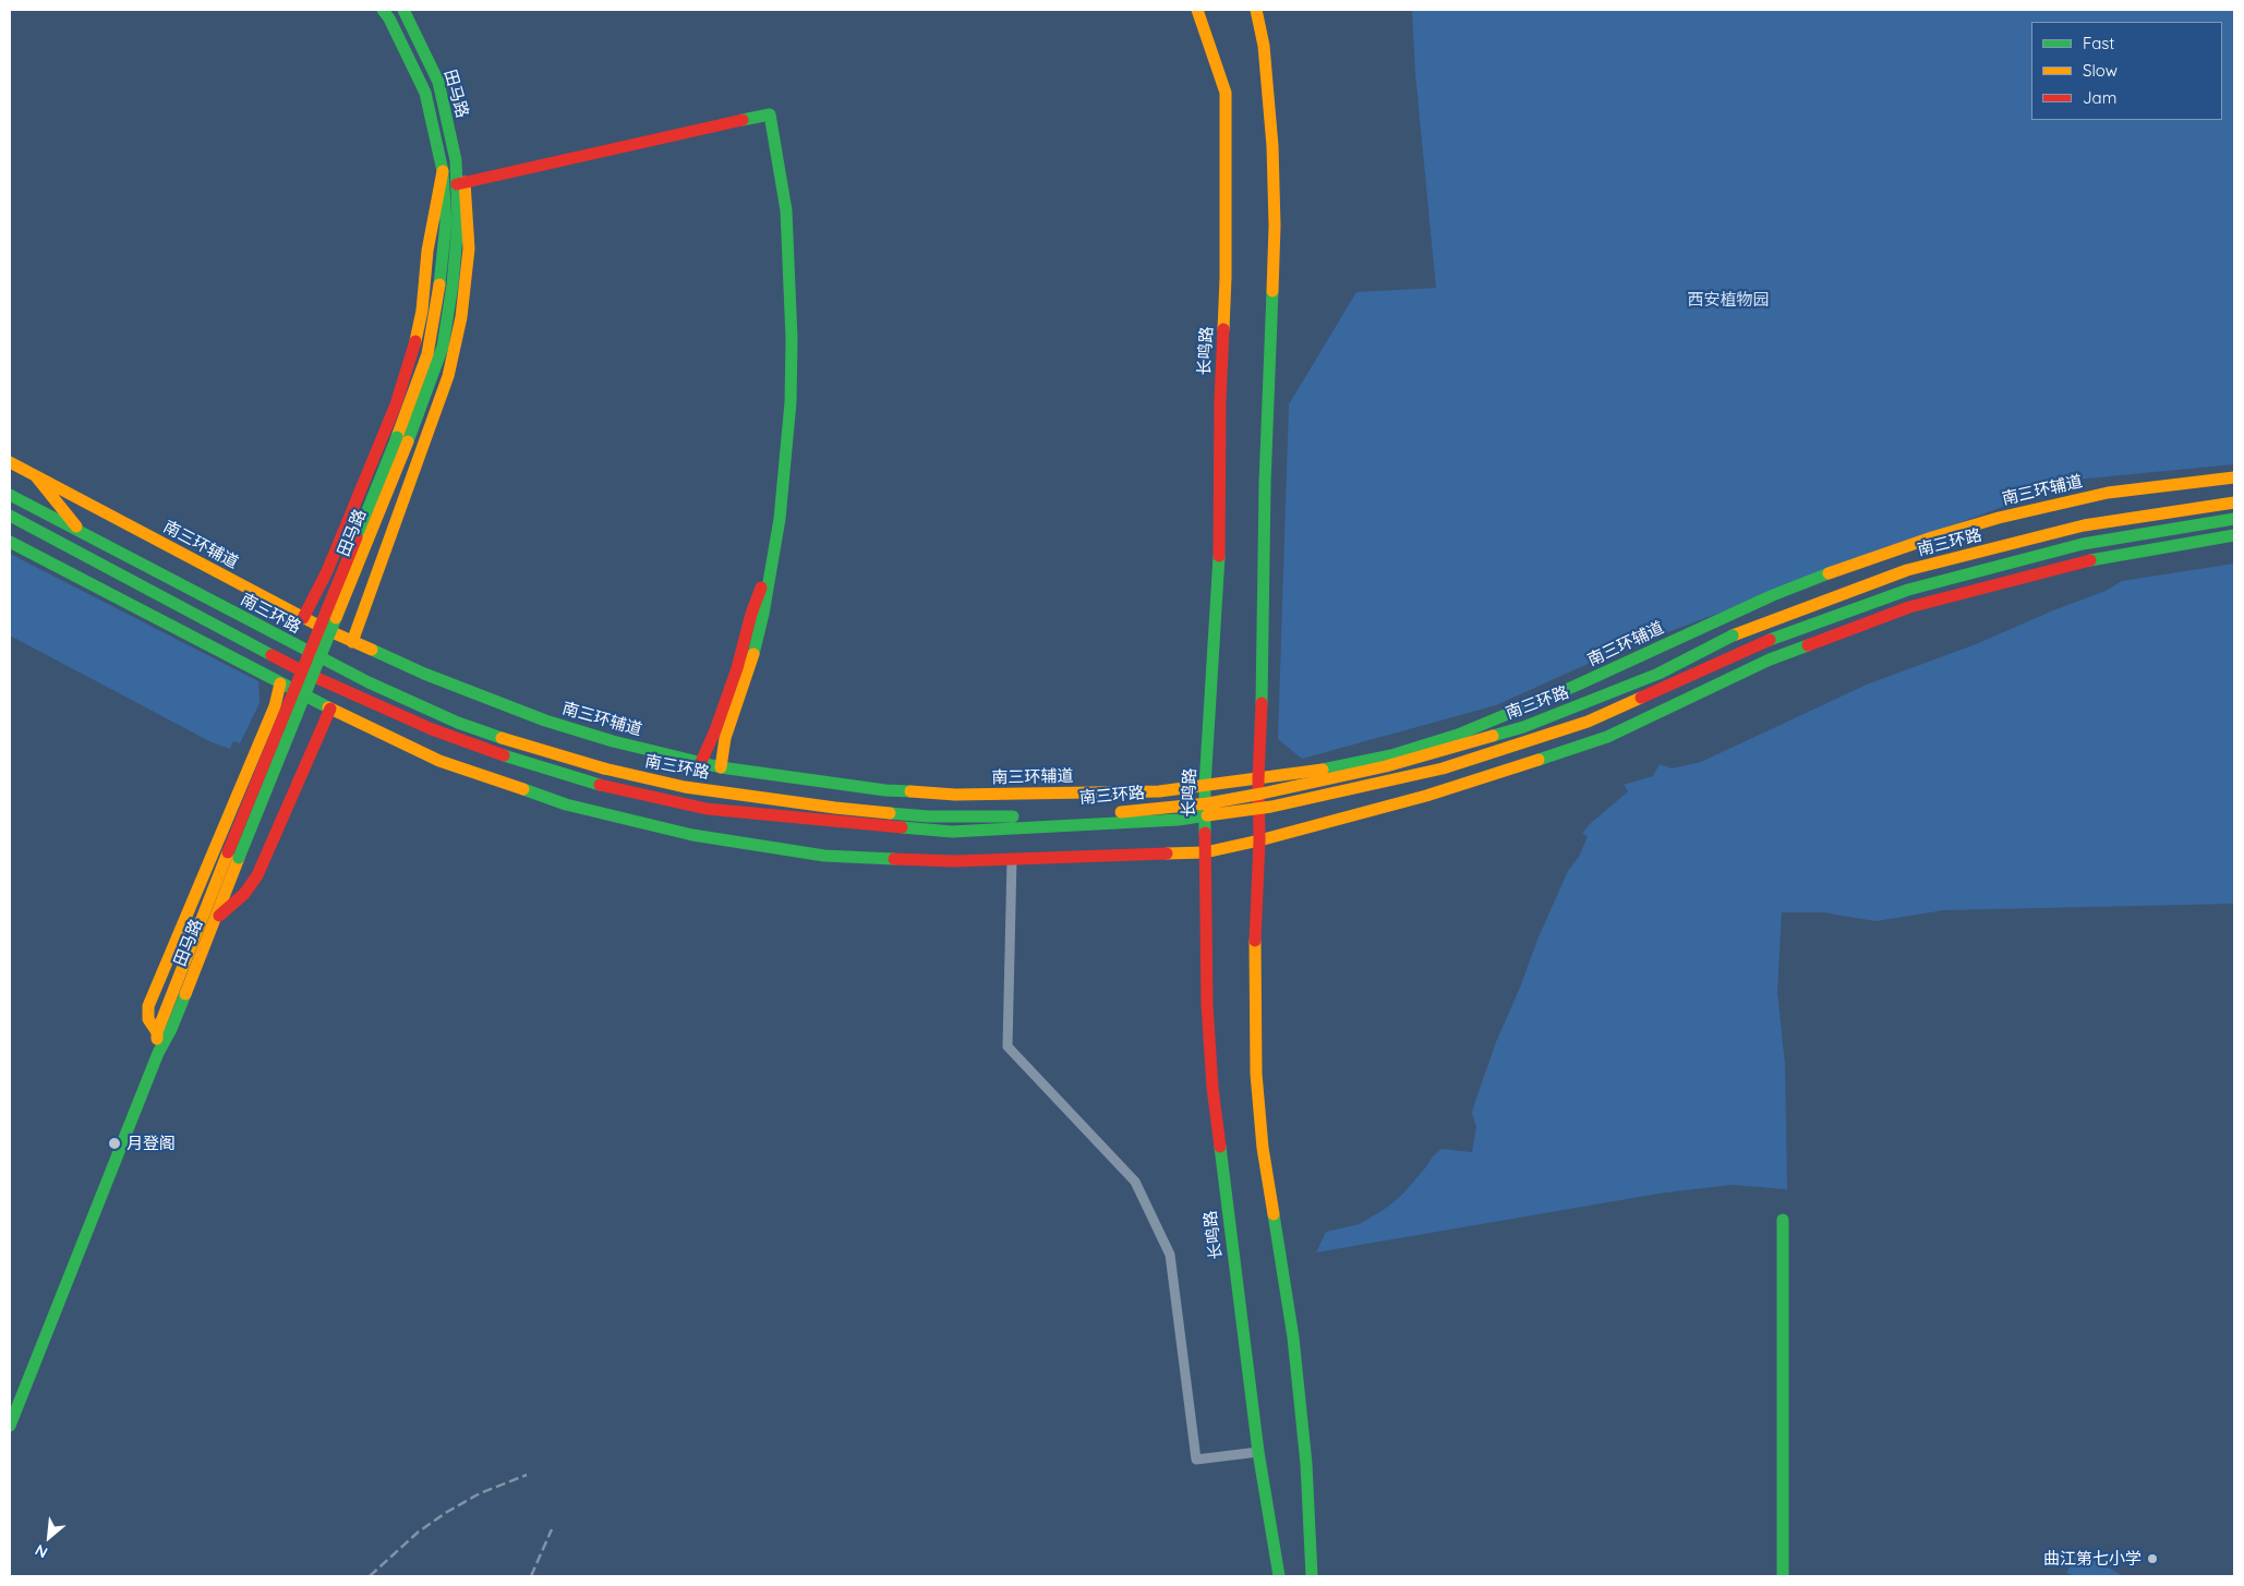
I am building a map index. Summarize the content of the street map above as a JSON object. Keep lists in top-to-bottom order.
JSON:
{
  "streets": {
    "main road": [
      "田马路",
      "长鸣路",
      "南三环辅道",
      "南三环路"
    ]
  },
  "crossings": [
    ["长鸣路", "南三环辅道"]
  ],
  "parks": ["西安植物园"],
  "places": ["月登阁", "曲江第七小学"],
  "legend": ["Fast", "Slow", "Jam"],
  "north": "bottom left"
}
